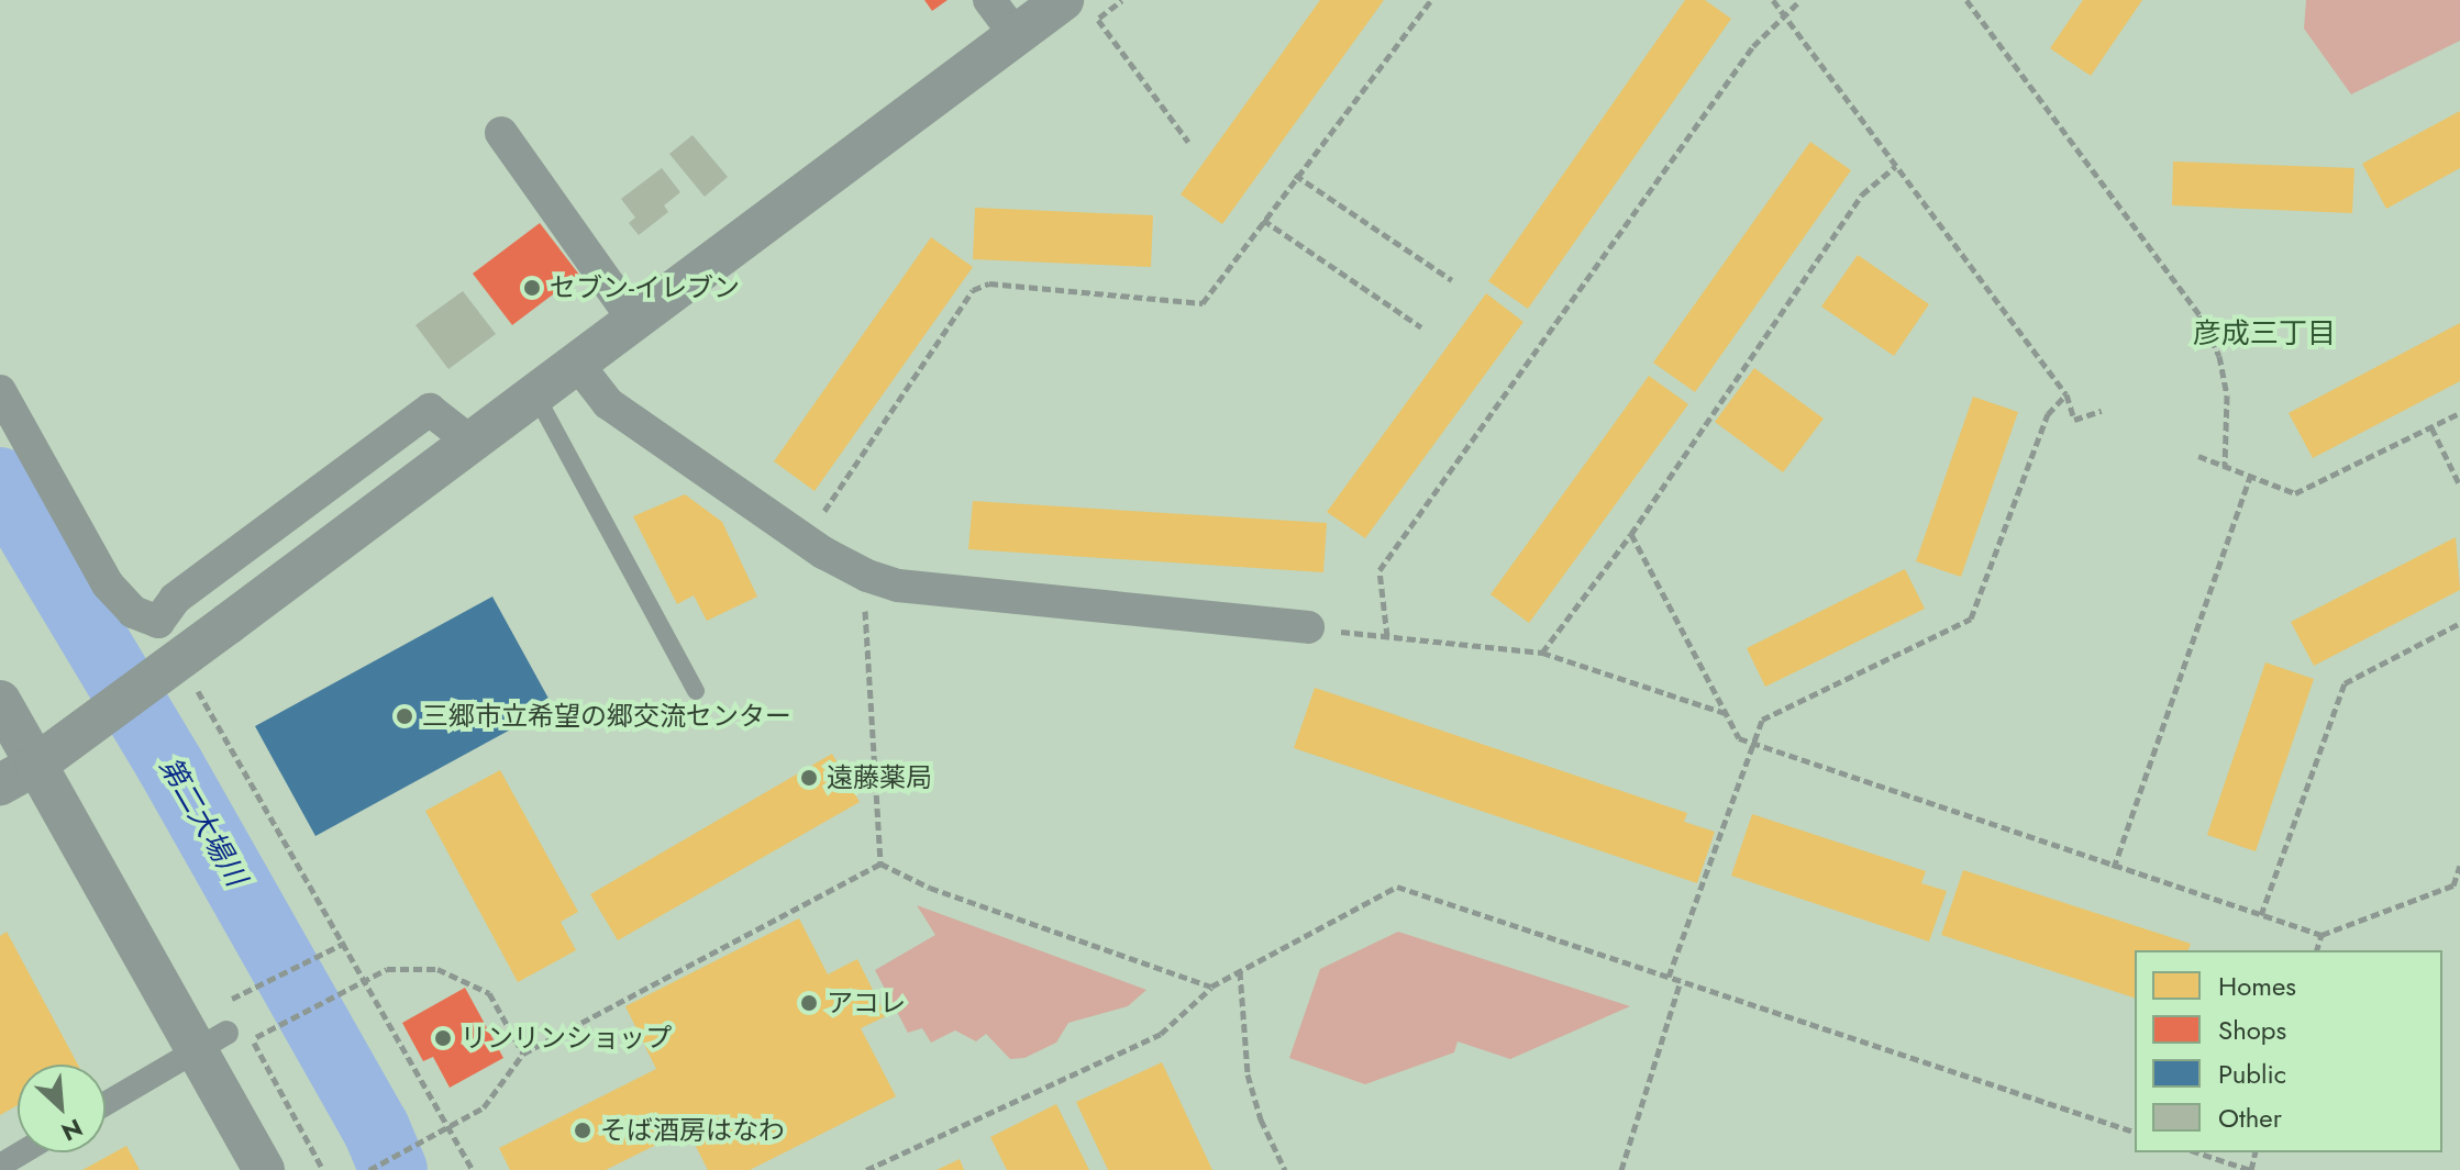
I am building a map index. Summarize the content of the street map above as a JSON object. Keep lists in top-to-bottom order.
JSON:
{
  "districts": ["彦成三丁目"],
  "water": ["第二大場川"],
  "places": [
    "セブン-イレブン",
    "三郷市立希望の郷交流センター",
    "遠藤薬局",
    "アコレ",
    "リンリンショップ",
    "そば酒房はなわ"
  ],
  "legend": [
    "Homes",
    "Shops",
    "Public",
    "Other"
  ],
  "north": "bottom right"
}
